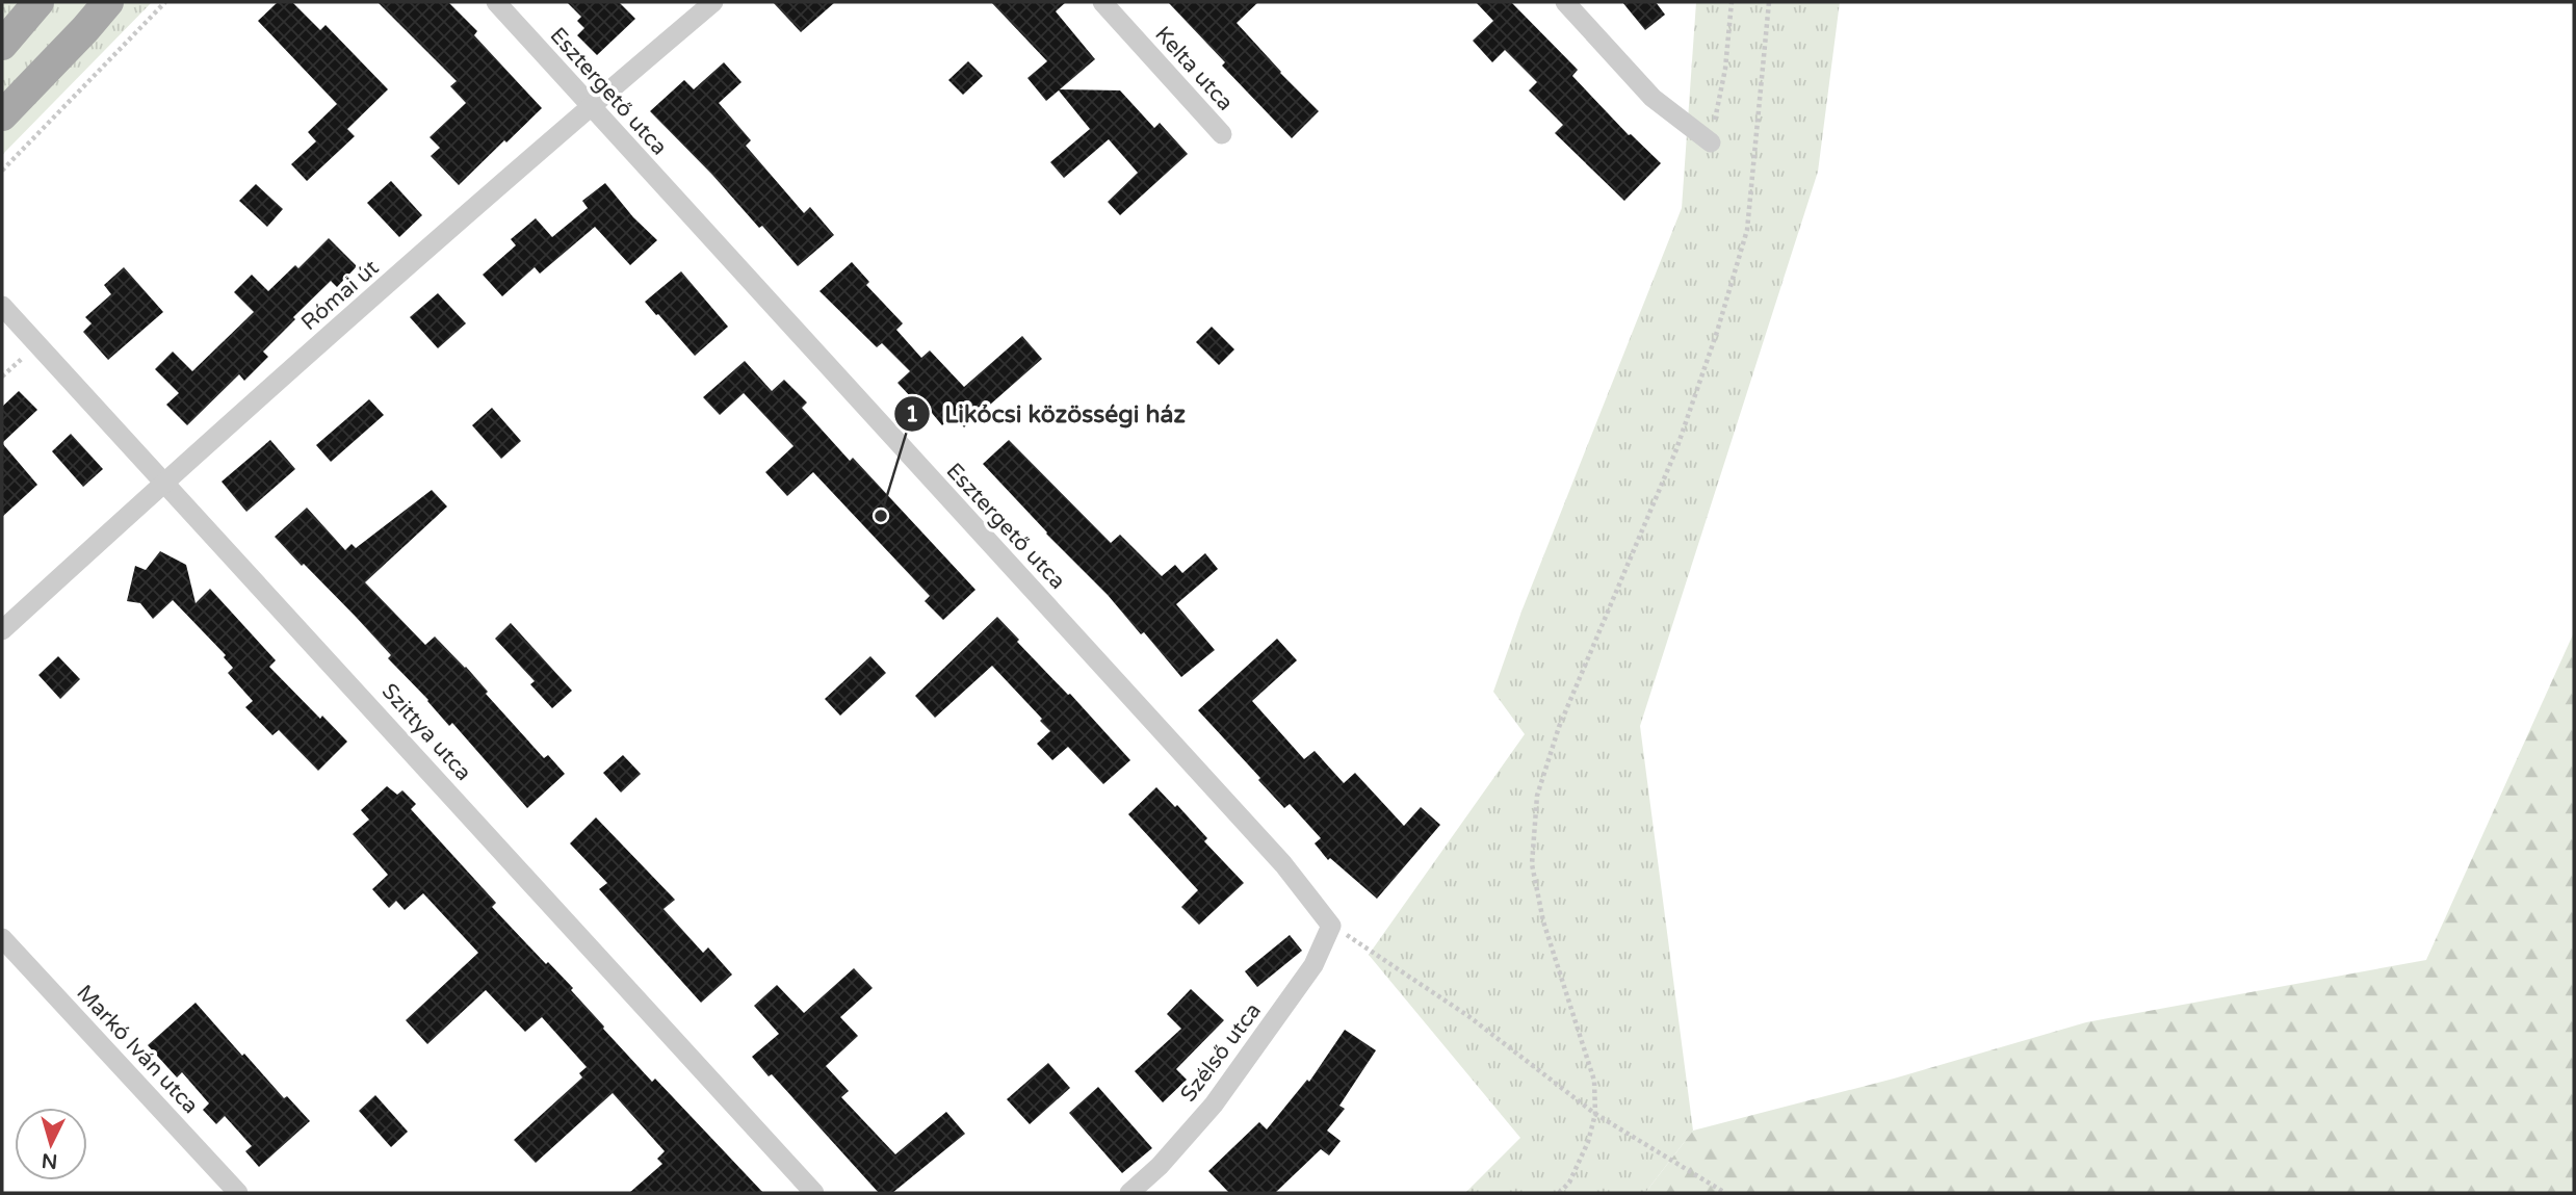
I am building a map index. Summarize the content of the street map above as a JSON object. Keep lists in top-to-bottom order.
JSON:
{
  "streets": {
    "street": [
      "Kelta utca",
      "Esztergető utca",
      "Római út",
      "Szittya utca",
      "Markó Iván utca",
      "Szélső utca"
    ]
  },
  "crossings": [
    ["Esztergető utca", "Római út"],
    ["Esztergető utca", "Szélső utca"],
    ["Római út", "Szittya utca"]
  ],
  "places": ["Likócsi közösségi ház"],
  "north": "bottom"
}
